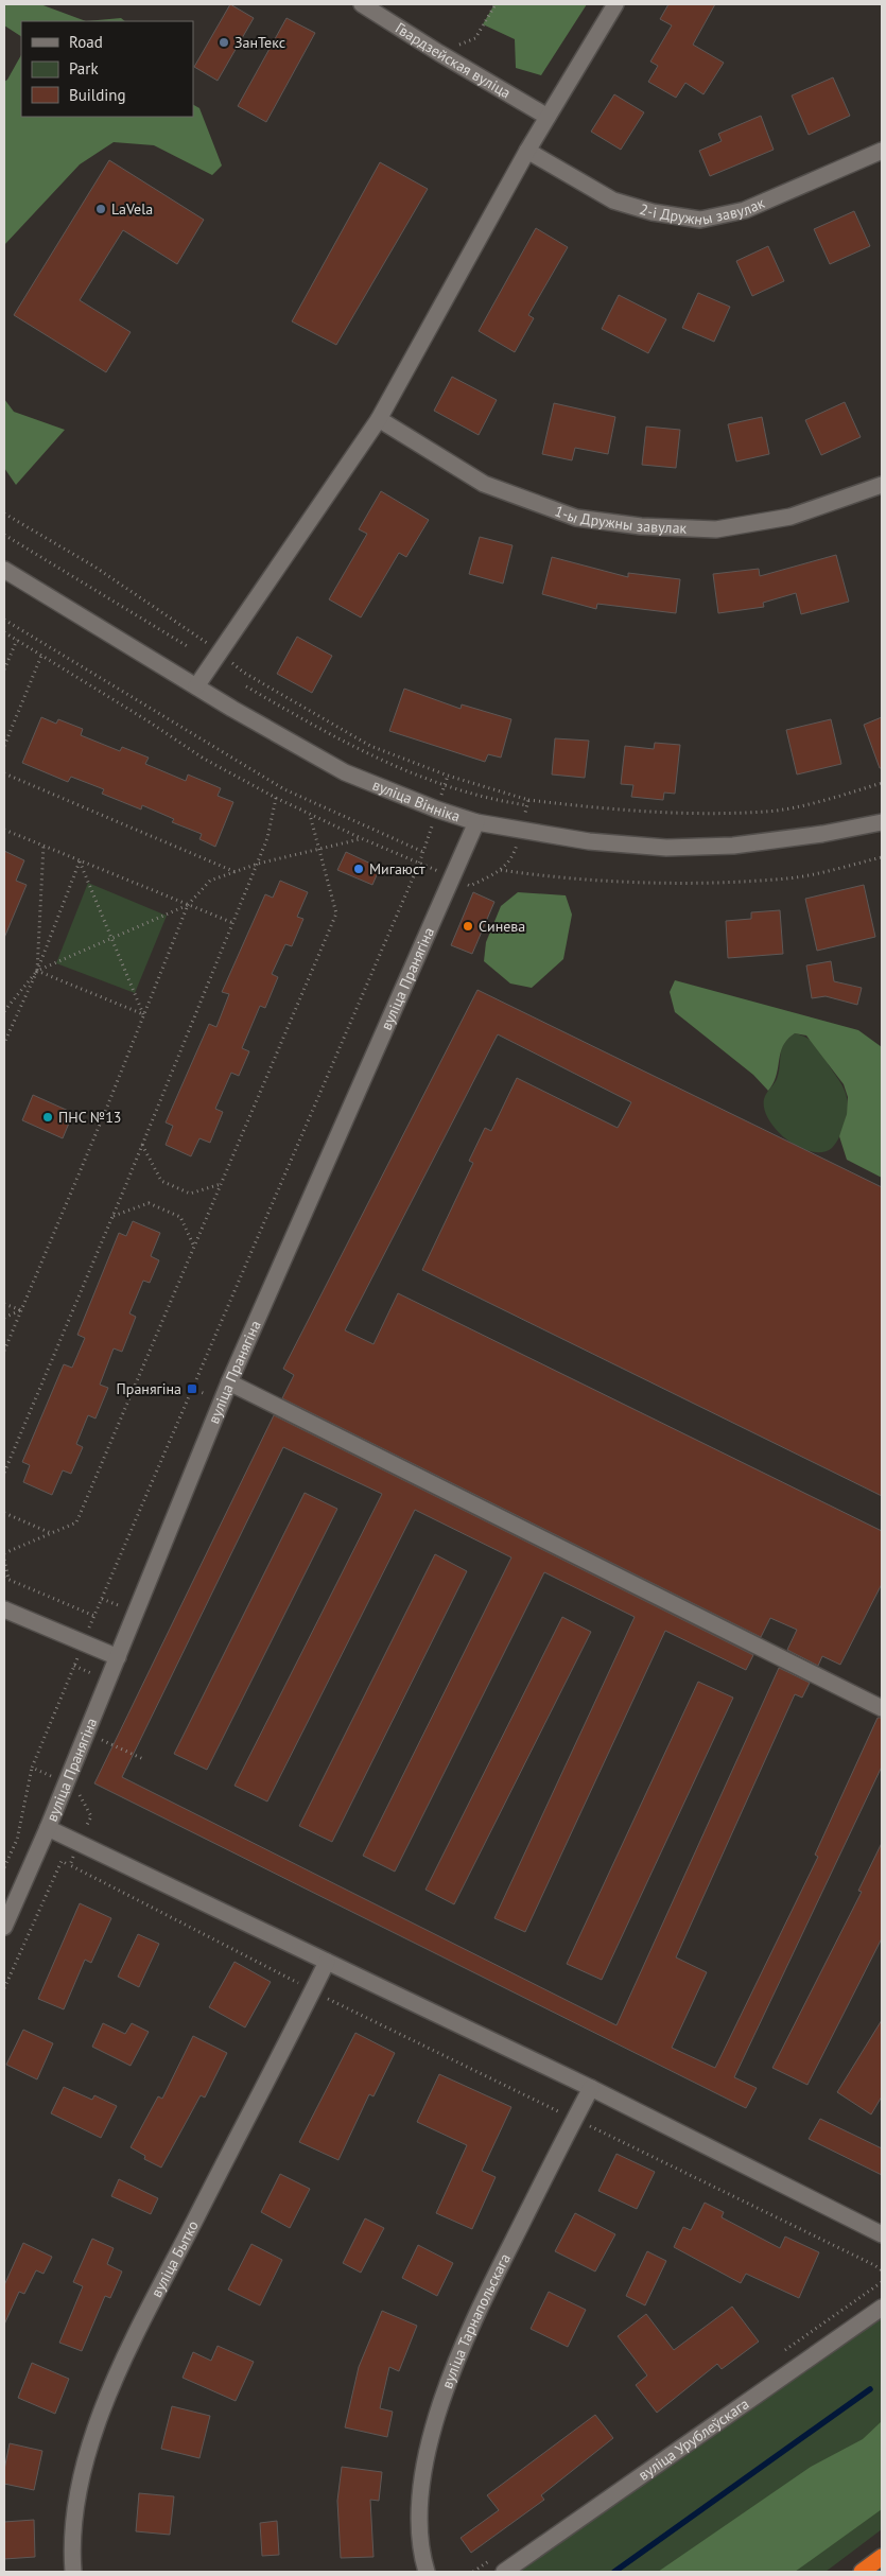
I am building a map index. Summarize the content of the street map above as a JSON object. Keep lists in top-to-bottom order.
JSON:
{
  "streets": {
    "street": [
      "Гвардзейская вуліца",
      "2-і Дружны завулак",
      "1-ы Дружны завулак",
      "вуліца Вінніка",
      "вуліца Пранягіна",
      "вуліца Бытко",
      "вуліца Тарнапольскага",
      "вуліца Урублеўскага"
    ]
  },
  "crossings": [
    ["вуліца Вінніка", "вуліца Пранягіна"]
  ],
  "places": {
    "other": [
      "ЗанТекс",
      "LaVela",
      "Мигаюст",
      "Синева",
      "ПНС №13"
    ],
    "transit": ["Пранягіна"]
  },
  "legend": ["Road", "Park", "Building"]
}
